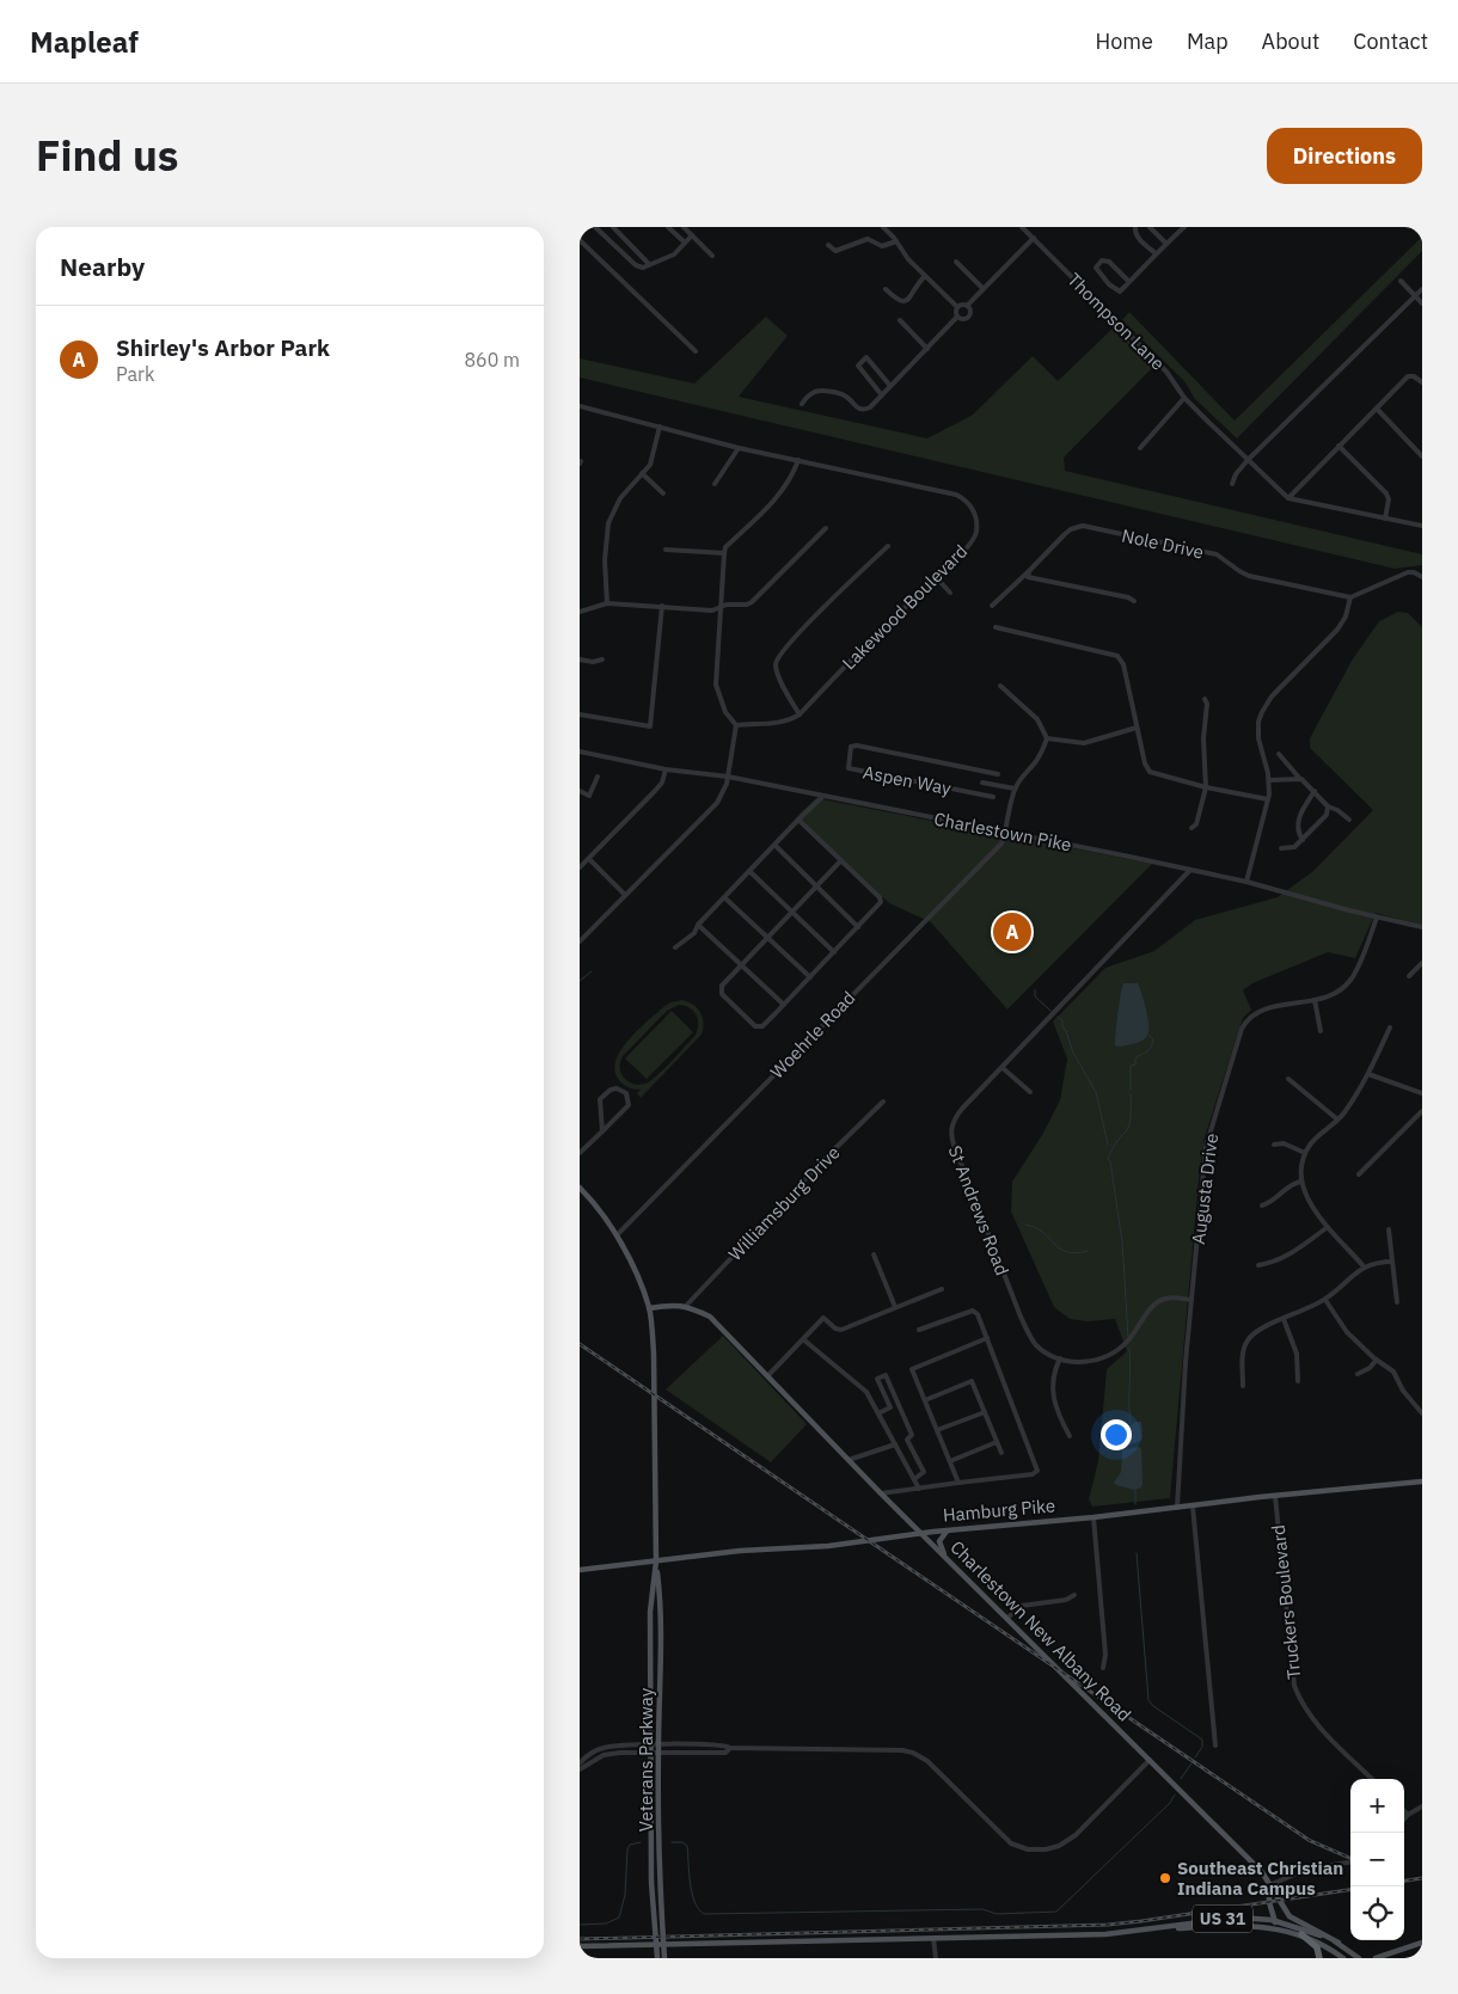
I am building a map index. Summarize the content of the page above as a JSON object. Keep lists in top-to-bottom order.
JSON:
{
  "streets": {
    "main road": [
      "Hamburg Pike",
      "Charlestown New Albany Road",
      "Veterans Parkway",
      "US 31"
    ],
    "street": [
      "Thompson Lane",
      "Nole Drive",
      "Lakewood Boulevard",
      "Aspen Way",
      "Charlestown Pike",
      "Woehrle Road",
      "Augusta Drive",
      "Williamsburg Drive",
      "St Andrews Road",
      "Truckers Boulevard"
    ]
  },
  "crossings": [
    ["Charlestown Pike", "Woehrle Road"],
    ["Charlestown Pike", "Augusta Drive"],
    ["Charlestown Pike", "St Andrews Road"],
    ["Woehrle Road", "Veterans Parkway"],
    ["Augusta Drive", "St Andrews Road"],
    ["Augusta Drive", "Hamburg Pike"],
    ["Williamsburg Drive", "Charlestown New Albany Road"],
    ["Hamburg Pike", "Truckers Boulevard"],
    ["Hamburg Pike", "Charlestown New Albany Road"],
    ["Hamburg Pike", "Veterans Parkway"],
    ["Charlestown New Albany Road", "US 31"]
  ],
  "places": ["Southeast Christian Indiana Campus"],
  "page": {
    "header": "Mapleaf",
    "nav": [
      "Home",
      "Map",
      "About",
      "Contact"
    ],
    "title": "Find us",
    "buttons": "Directions",
    "heading": "Nearby",
    "list": [
      {
        "mark": "A",
        "name": "Shirley's Arbor Park",
        "note": "Park",
        "value": "860 m"
      }
    ],
    "pins": "A",
    "map_buttons": ["+", "−"]
  }
}
